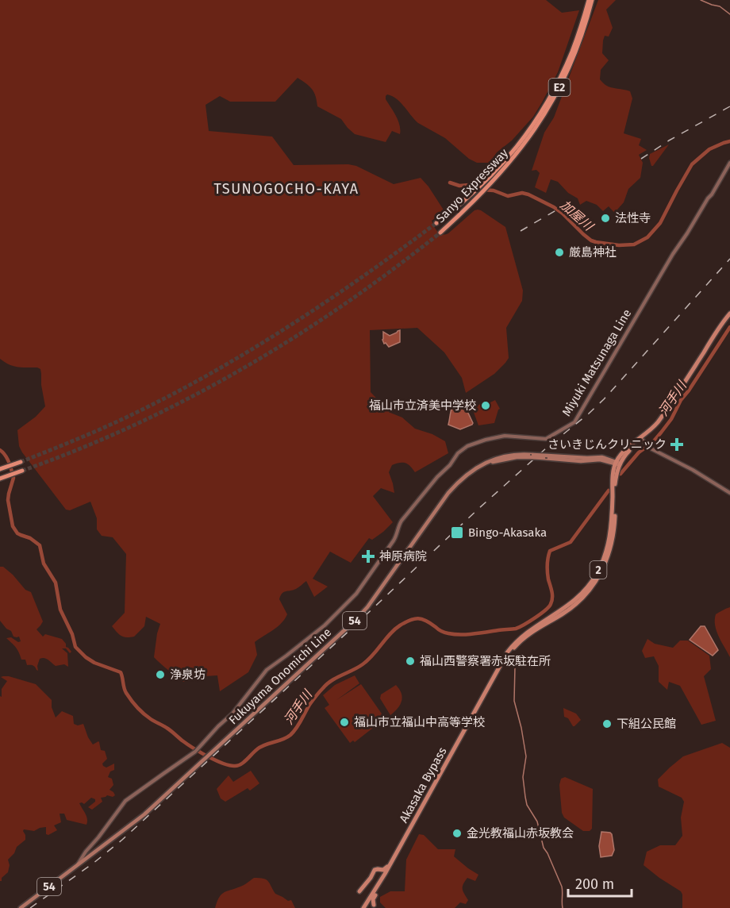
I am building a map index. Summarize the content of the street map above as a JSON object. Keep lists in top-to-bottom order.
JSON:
{
  "streets": {
    "highway": [
      "E2",
      "Sanyo Expressway",
      "2",
      "Akasaka Bypass"
    ],
    "main road": ["Miyuki Matsunaga Line", "54", "Fukuyama Onomichi Line"]
  },
  "crossings": [
    ["Miyuki Matsunaga Line", "Fukuyama Onomichi Line"],
    ["Fukuyama Onomichi Line", "Akasaka Bypass"]
  ],
  "districts": ["TSUNOGOCHO-KAYA"],
  "water": ["加屋川", "河手川"],
  "places": {
    "other": [
      "法性寺",
      "厳島神社",
      "福山市立済美中学校",
      "福山西警察署赤坂駐在所",
      "浄泉坊",
      "福山市立福山中高等学校",
      "下組公民館",
      "金光教福山赤坂教会"
    ],
    "health": ["さいきじんクリニック", "神原病院"],
    "transit": ["Bingo-Akasaka"]
  },
  "scale_bar": "200 m"
}
